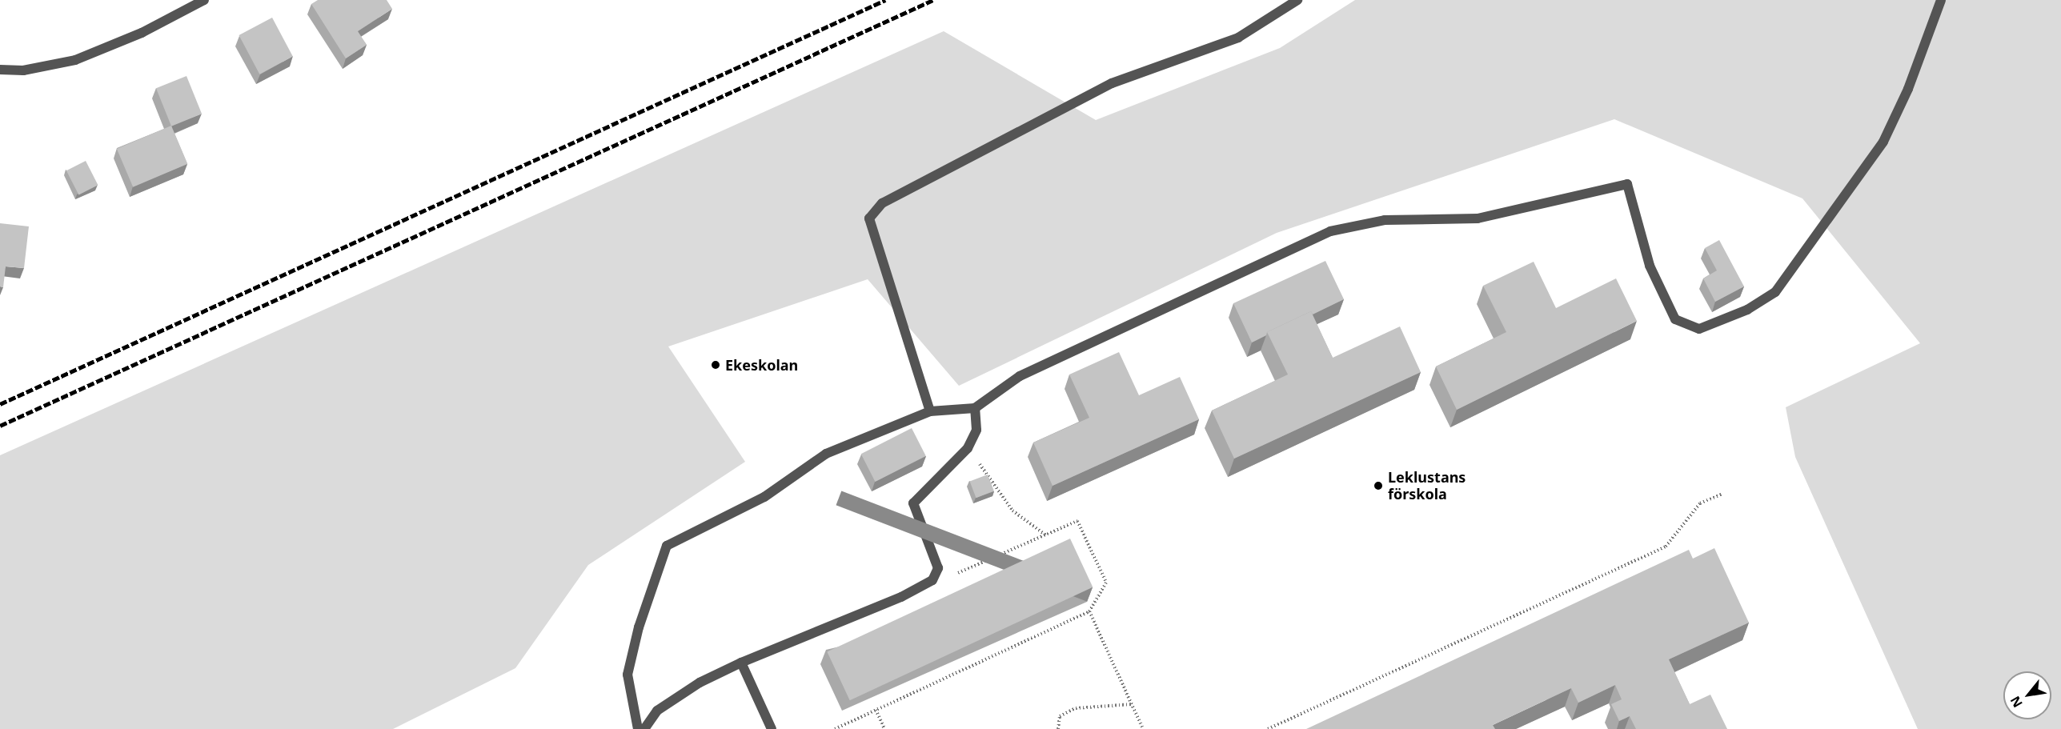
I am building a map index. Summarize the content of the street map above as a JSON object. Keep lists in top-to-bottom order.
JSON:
{
  "places": ["Ekeskolan", "Leklustans förskola"],
  "north": "bottom left"
}
